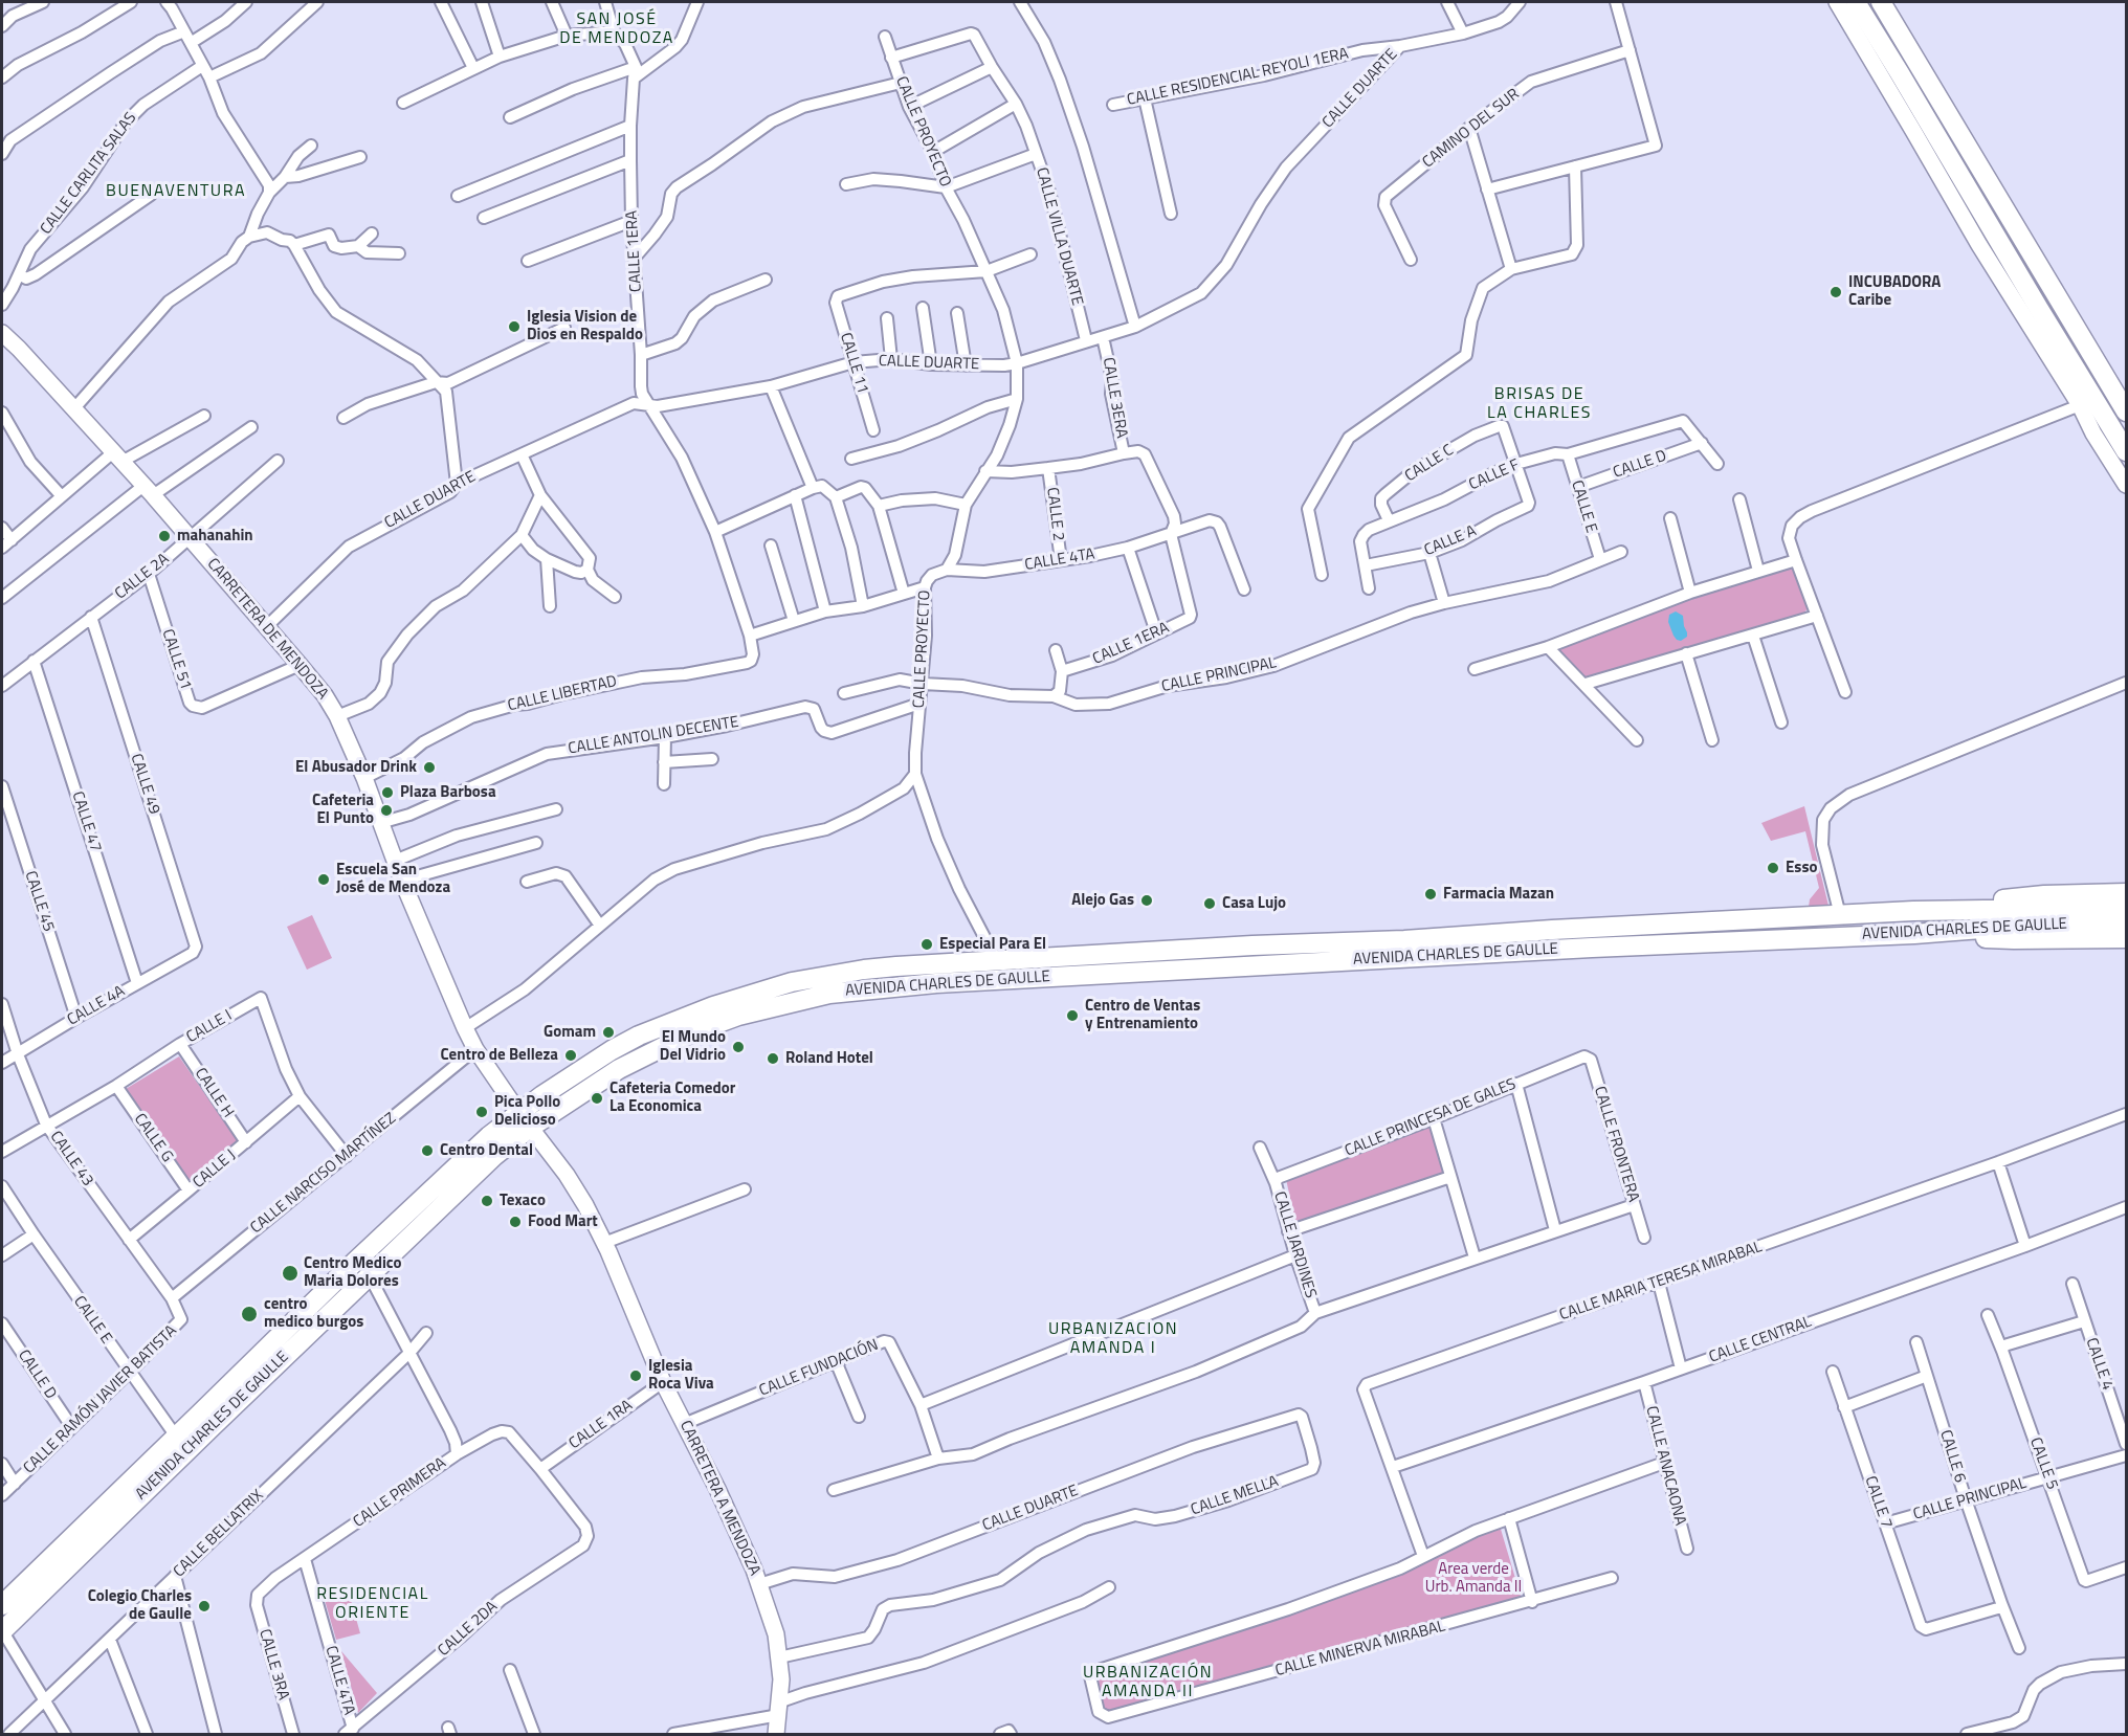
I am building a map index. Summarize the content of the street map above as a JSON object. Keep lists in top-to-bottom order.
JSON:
{
  "streets": {
    "main road": ["AVENIDA CHARLES DE GAULLE"],
    "street": [
      "CALLE RESIDENCIAL REYOLI 1ERA",
      "CALLE DUARTE",
      "CAMINO DEL SUR",
      "CALLE PROYECTO",
      "CALLE CARLITA SALAS",
      "CALLE VILLA DUARTE",
      "CALLE 1ERA",
      "CALLE 11",
      "CALLE 3ERA",
      "CALLE C",
      "CALLE D",
      "CALLE F",
      "CALLE E",
      "CALLE 2",
      "CALLE A",
      "CALLE 4TA",
      "CALLE 2A",
      "CARRETERA DE MENDOZA",
      "CALLE 51",
      "CALLE PRINCIPAL",
      "CALLE LIBERTAD",
      "CALLE ANTOLIN DECENTE",
      "CALLE 49",
      "CALLE 47",
      "CALLE 45",
      "CALLE 4A",
      "CALLE I",
      "CALLE H",
      "CALLE PRINCESA DE GALES",
      "CALLE G",
      "CALLE FRONTERA",
      "CALLE 43",
      "CALLE J",
      "CALLE NARCISO MARTÍNEZ",
      "CALLE JARDINES",
      "CALLE MARIA TERESA MIRABAL",
      "CALLE CENTRAL",
      "CALLE 4",
      "CALLE FUNDACIÓN",
      "CALLE RAMÓN JAVIER BATISTA",
      "CALLE 1RA",
      "CALLE 6",
      "CALLE 5",
      "CALLE ANACAONA",
      "CALLE PRIMERA",
      "CALLE MELLA",
      "CARRETERA A MENDOZA",
      "CALLE 7",
      "CALLE BELLATRIX",
      "CALLE 2DA",
      "CALLE MINERVA MIRABAL",
      "CALLE 3RA"
    ]
  },
  "crossings": [
    ["CALLE RESIDENCIAL REYOLI 1ERA", "CALLE DUARTE"],
    ["CALLE DUARTE", "CALLE PROYECTO"],
    ["CALLE DUARTE", "CALLE VILLA DUARTE"],
    ["CALLE DUARTE", "CALLE 1ERA"],
    ["CALLE DUARTE", "CALLE 11"],
    ["CALLE DUARTE", "CALLE 3ERA"],
    ["CALLE DUARTE", "CARRETERA DE MENDOZA"],
    ["CALLE DUARTE", "CALLE MELLA"],
    ["CALLE DUARTE", "CARRETERA A MENDOZA"],
    ["CALLE PROYECTO", "CALLE VILLA DUARTE"],
    ["CALLE PROYECTO", "CALLE 11"],
    ["CALLE PROYECTO", "CALLE 4TA"],
    ["CALLE PROYECTO", "CALLE PRINCIPAL"],
    ["CALLE PROYECTO", "CALLE ANTOLIN DECENTE"],
    ["CALLE PROYECTO", "AVENIDA CHARLES DE GAULLE"],
    ["CALLE 1ERA", "CALLE 3ERA"],
    ["CALLE 1ERA", "CALLE LIBERTAD"],
    ["CALLE 3ERA", "CALLE 4TA"],
    ["CALLE C", "CALLE F"],
    ["CALLE C", "CALLE A"],
    ["CALLE D", "CALLE F"],
    ["CALLE D", "CALLE E"],
    ["CALLE D", "CALLE RAMÓN JAVIER BATISTA"],
    ["CALLE F", "CALLE E"],
    ["CALLE F", "CALLE A"],
    ["CALLE E", "CALLE PRINCIPAL"],
    ["CALLE E", "AVENIDA CHARLES DE GAULLE"],
    ["CALLE E", "CALLE RAMÓN JAVIER BATISTA"],
    ["CALLE 2", "CALLE 4TA"],
    ["CALLE 4TA", "CALLE PRIMERA"],
    ["CALLE 4TA", "CALLE 2DA"],
    ["CALLE 2A", "CARRETERA DE MENDOZA"],
    ["CALLE 2A", "CALLE 51"],
    ["CALLE 2A", "CALLE 49"],
    ["CALLE 2A", "CALLE 47"],
    ["CARRETERA DE MENDOZA", "CALLE 51"],
    ["CARRETERA DE MENDOZA", "CALLE LIBERTAD"],
    ["CARRETERA DE MENDOZA", "CALLE ANTOLIN DECENTE"],
    ["CARRETERA DE MENDOZA", "AVENIDA CHARLES DE GAULLE"],
    ["CARRETERA DE MENDOZA", "CALLE NARCISO MARTÍNEZ"],
    ["CARRETERA DE MENDOZA", "CARRETERA A MENDOZA"],
    ["CALLE PRINCIPAL", "CALLE 6"],
    ["CALLE PRINCIPAL", "CALLE 5"],
    ["CALLE PRINCIPAL", "CALLE 7"],
    ["CALLE 49", "CALLE 4A"],
    ["CALLE 47", "CALLE 4A"],
    ["CALLE 45", "CALLE 4A"],
    ["AVENIDA CHARLES DE GAULLE", "CARRETERA A MENDOZA"],
    ["CALLE 4A", "CALLE 43"],
    ["CALLE I", "CALLE H"],
    ["CALLE I", "CALLE G"],
    ["CALLE I", "CALLE 43"],
    ["CALLE I", "CALLE J"],
    ["CALLE I", "CALLE NARCISO MARTÍNEZ"],
    ["CALLE H", "CALLE J"],
    ["CALLE PRINCESA DE GALES", "CALLE FRONTERA"],
    ["CALLE PRINCESA DE GALES", "CALLE JARDINES"],
    ["CALLE G", "CALLE J"],
    ["CALLE 43", "CALLE J"],
    ["CALLE 43", "CALLE NARCISO MARTÍNEZ"],
    ["CALLE 43", "CALLE RAMÓN JAVIER BATISTA"],
    ["CALLE NARCISO MARTÍNEZ", "CALLE RAMÓN JAVIER BATISTA"],
    ["CALLE MARIA TERESA MIRABAL", "CALLE CENTRAL"],
    ["CALLE MARIA TERESA MIRABAL", "CALLE MINERVA MIRABAL"],
    ["CALLE CENTRAL", "CALLE ANACAONA"],
    ["CALLE FUNDACIÓN", "CARRETERA A MENDOZA"],
    ["CALLE 1RA", "CALLE PRIMERA"],
    ["CALLE 1RA", "CARRETERA A MENDOZA"],
    ["CALLE 1RA", "CALLE 2DA"],
    ["CALLE 6", "CALLE 7"],
    ["CALLE PRIMERA", "CALLE 2DA"],
    ["CALLE PRIMERA", "CALLE 3RA"],
    ["CALLE MELLA", "CARRETERA A MENDOZA"]
  ],
  "districts": [
    "SAN JOSÉ DE MENDOZA",
    "BUENAVENTURA",
    "BRISAS DE LA CHARLES",
    "URBANIZACION AMANDA I",
    "RESIDENCIAL ORIENTE",
    "URBANIZACIÓN AMANDA II"
  ],
  "parks": ["Area verde Urb. Amanda II"],
  "places": [
    "INCUBADORA Caribe",
    "Iglesia Vision de Dios en Respaldo",
    "mahanahin",
    "El Abusador Drink",
    "Plaza Barbosa",
    "Cafeteria El Punto",
    "Esso",
    "Escuela San José de Mendoza",
    "Farmacia Mazan",
    "Alejo Gas",
    "Casa Lujo",
    "Especial Para El",
    "Centro de Ventas y Entrenamiento",
    "Gomam",
    "El Mundo Del Vidrio",
    "Centro de Belleza",
    "Roland Hotel",
    "Cafeteria Comedor La Economica",
    "Pica Pollo Delicioso",
    "Centro Dental",
    "Texaco",
    "Food Mart",
    "Centro Medico Maria Dolores",
    "centro medico burgos",
    "Iglesia Roca Viva",
    "Colegio Charles de Gaulle"
  ]
}
